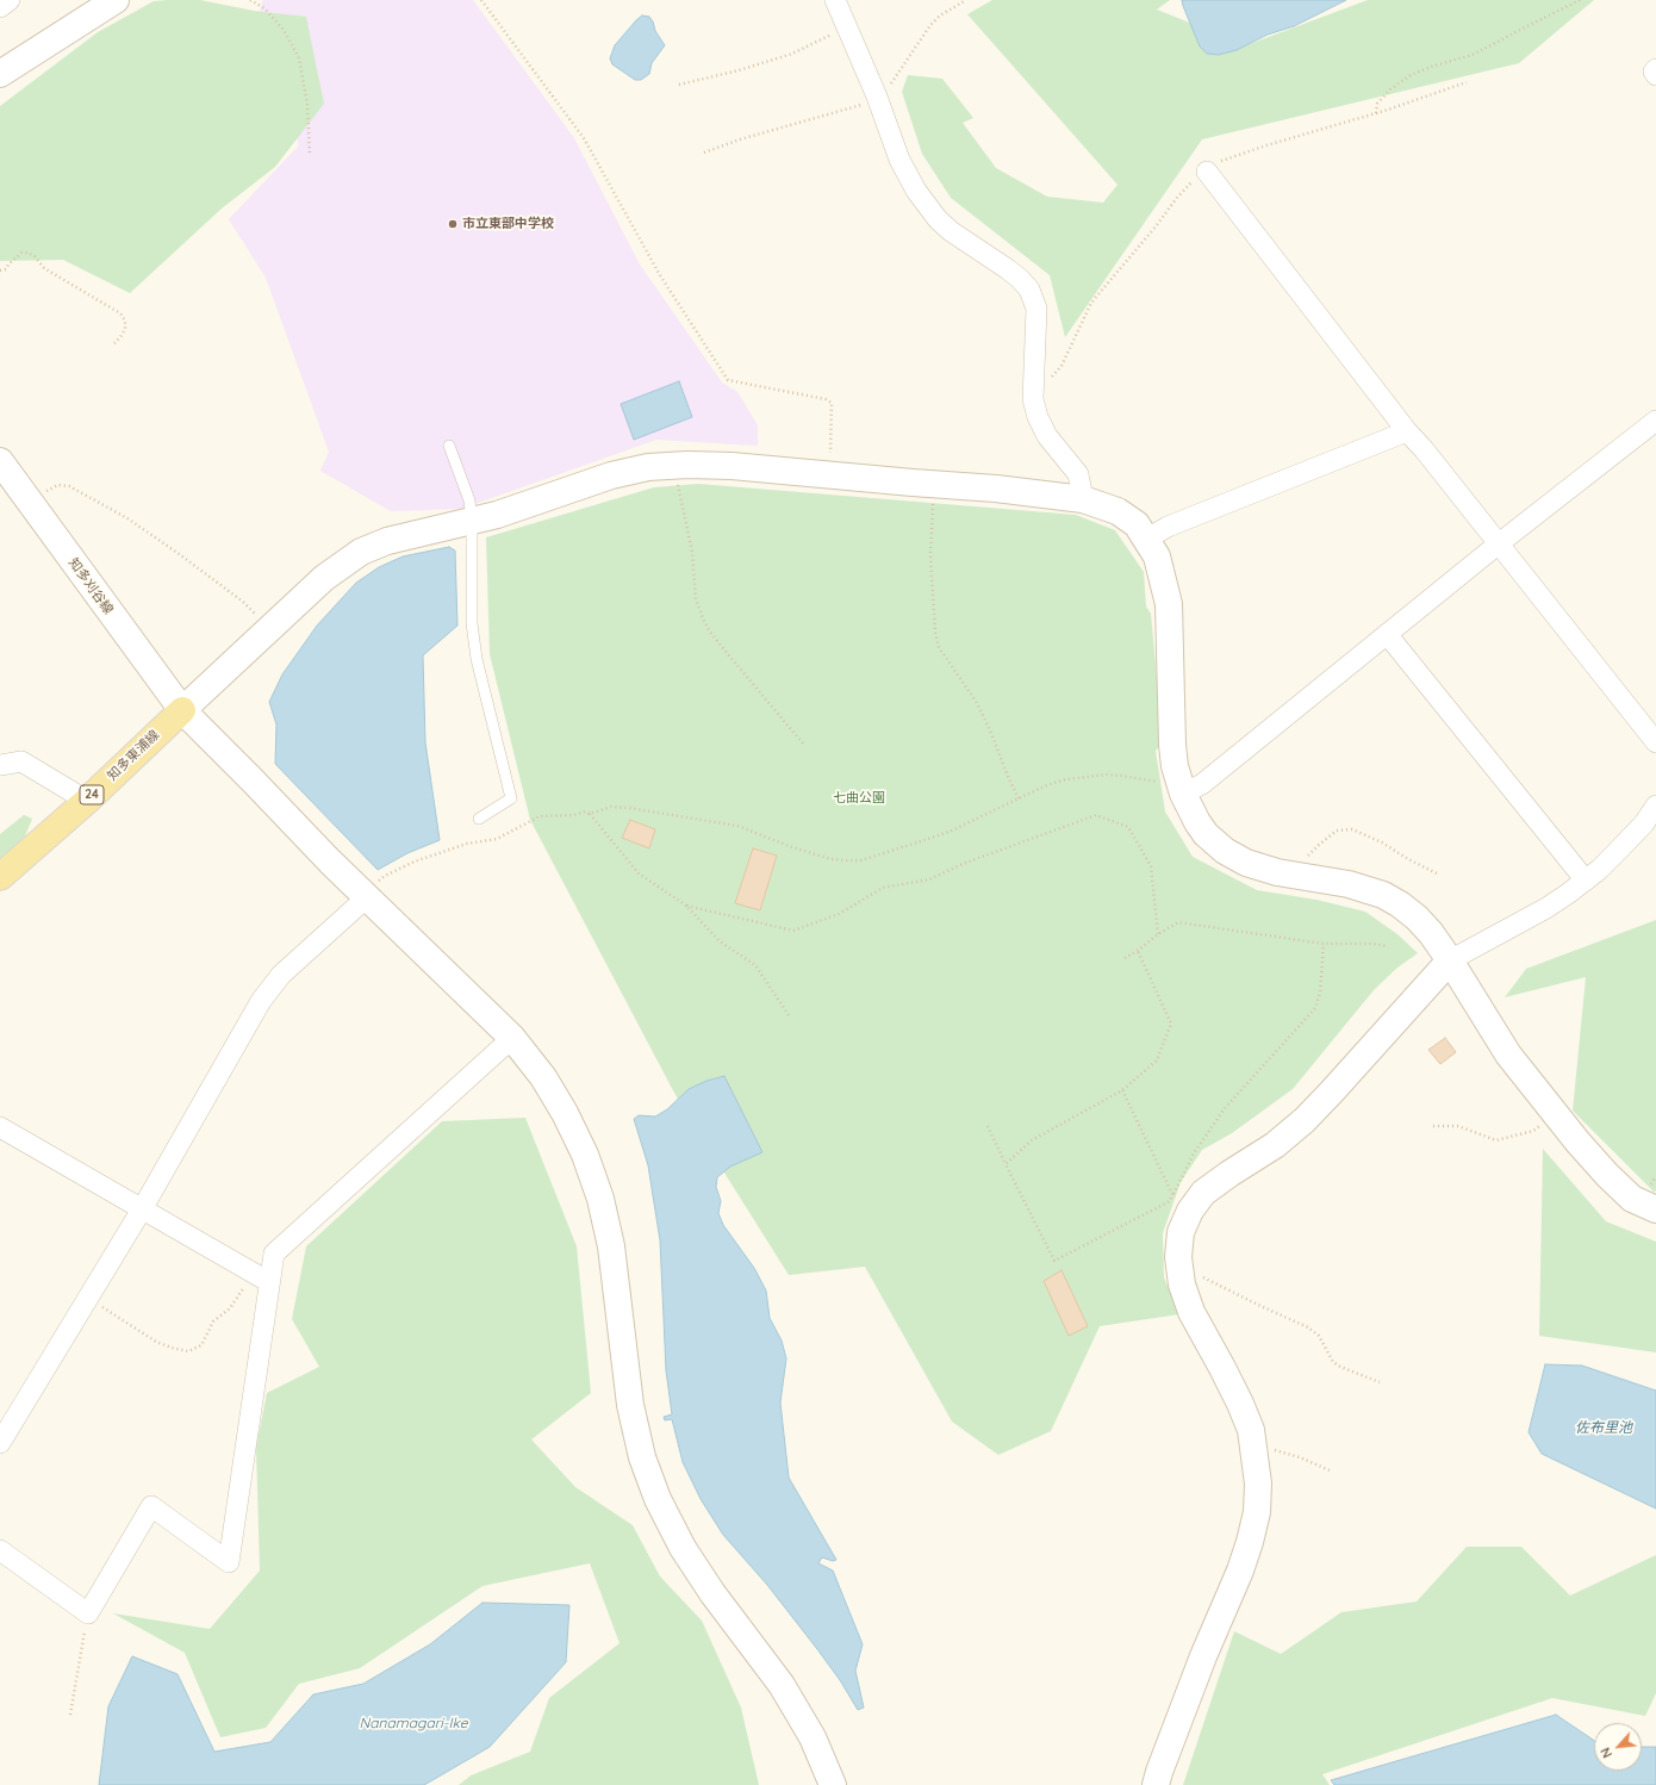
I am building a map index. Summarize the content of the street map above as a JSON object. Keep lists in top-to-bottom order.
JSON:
{
  "streets": {
    "main road": ["知多東浦線", "24"],
    "street": ["知多刈谷線"]
  },
  "crossings": [
    ["知多刈谷線", "知多東浦線"]
  ],
  "water": ["佐布里池", "Nanamagari-Ike"],
  "parks": ["七曲公園"],
  "places": ["市立東部中学校"],
  "north": "bottom left"
}
